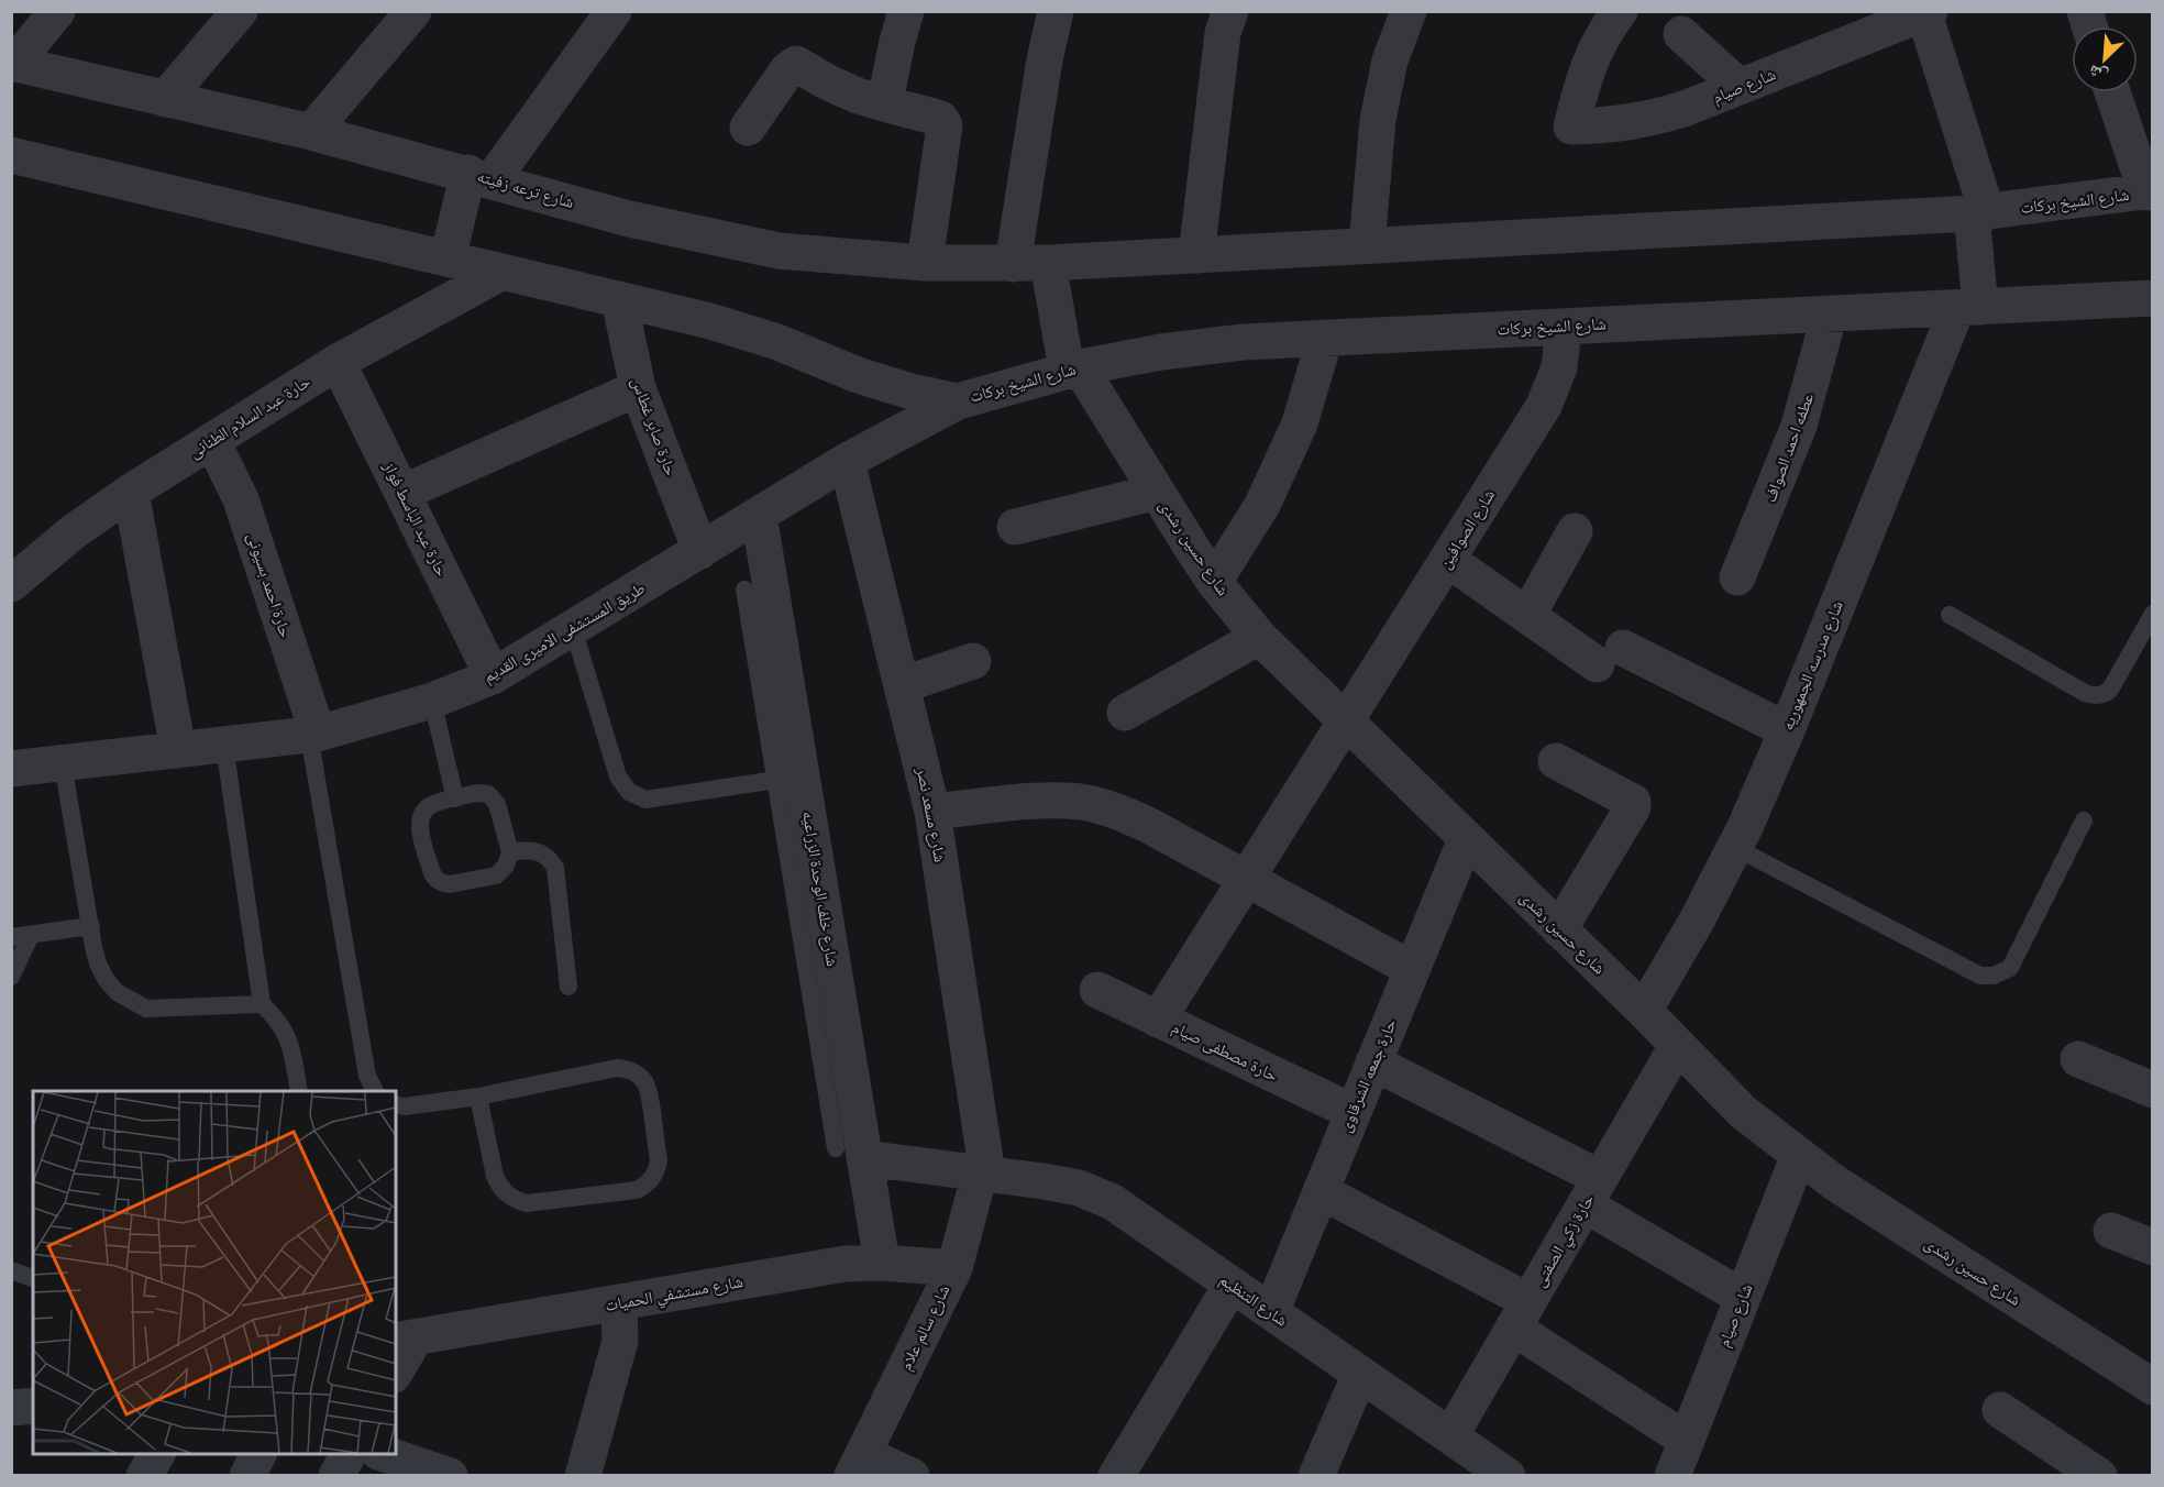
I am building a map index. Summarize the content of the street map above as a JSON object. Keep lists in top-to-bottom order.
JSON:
{
  "streets": {
    "street": [
      "شارع صيام",
      "شارع ترعه زفيته",
      "شارع الشيخ بركات",
      "حارة عبد السلام الطنانى",
      "حارة صابر غطاس",
      "عطفه احمد الصواف",
      "حارة عبد الباسط فواز",
      "شارع الصوافين",
      "شارع حسين رشدى",
      "حارة احمد بسيونى",
      "طريق المستشفى الاميرى القديم",
      "شارع مدرسه الجمهوريه",
      "شارع مسعد نصر",
      "شارع خلف الوحدة الزراعيه",
      "حارة مصطفى صيام",
      "حارة جمعه الشرقاوى",
      "حارة زكي الصفتى",
      "شارع مستشفي الحميات",
      "شارع التنظيم",
      "شارع سالم علام"
    ]
  },
  "crossings": [
    ["شارع صيام", "شارع حسين رشدى"],
    ["شارع ترعه زفيته", "شارع الشيخ بركات"],
    ["شارع الشيخ بركات", "عطفه احمد الصواف"],
    ["شارع الشيخ بركات", "شارع الصوافين"],
    ["شارع الشيخ بركات", "شارع حسين رشدى"],
    ["شارع الشيخ بركات", "طريق المستشفى الاميرى القديم"],
    ["شارع الشيخ بركات", "شارع مدرسه الجمهوريه"],
    ["حارة عبد السلام الطنانى", "حارة عبد الباسط فواز"],
    ["حارة عبد السلام الطنانى", "حارة احمد بسيونى"],
    ["حارة صابر غطاس", "طريق المستشفى الاميرى القديم"],
    ["حارة عبد الباسط فواز", "طريق المستشفى الاميرى القديم"],
    ["شارع الصوافين", "شارع حسين رشدى"],
    ["شارع الصوافين", "حارة مصطفى صيام"],
    ["شارع حسين رشدى", "شارع مدرسه الجمهوريه"],
    ["شارع حسين رشدى", "حارة جمعه الشرقاوى"],
    ["شارع حسين رشدى", "حارة زكي الصفتى"],
    ["حارة احمد بسيونى", "طريق المستشفى الاميرى القديم"],
    ["طريق المستشفى الاميرى القديم", "شارع مسعد نصر"],
    ["طريق المستشفى الاميرى القديم", "شارع خلف الوحدة الزراعيه"],
    ["شارع مسعد نصر", "شارع التنظيم"],
    ["شارع مسعد نصر", "شارع سالم علام"],
    ["شارع خلف الوحدة الزراعيه", "شارع مستشفي الحميات"],
    ["شارع خلف الوحدة الزراعيه", "شارع التنظيم"],
    ["حارة مصطفى صيام", "حارة جمعه الشرقاوى"],
    ["حارة جمعه الشرقاوى", "شارع التنظيم"],
    ["حارة زكي الصفتى", "شارع التنظيم"],
    ["شارع مستشفي الحميات", "شارع سالم علام"],
    ["شارع التنظيم", "شارع سالم علام"]
  ],
  "north": "bottom left"
}
